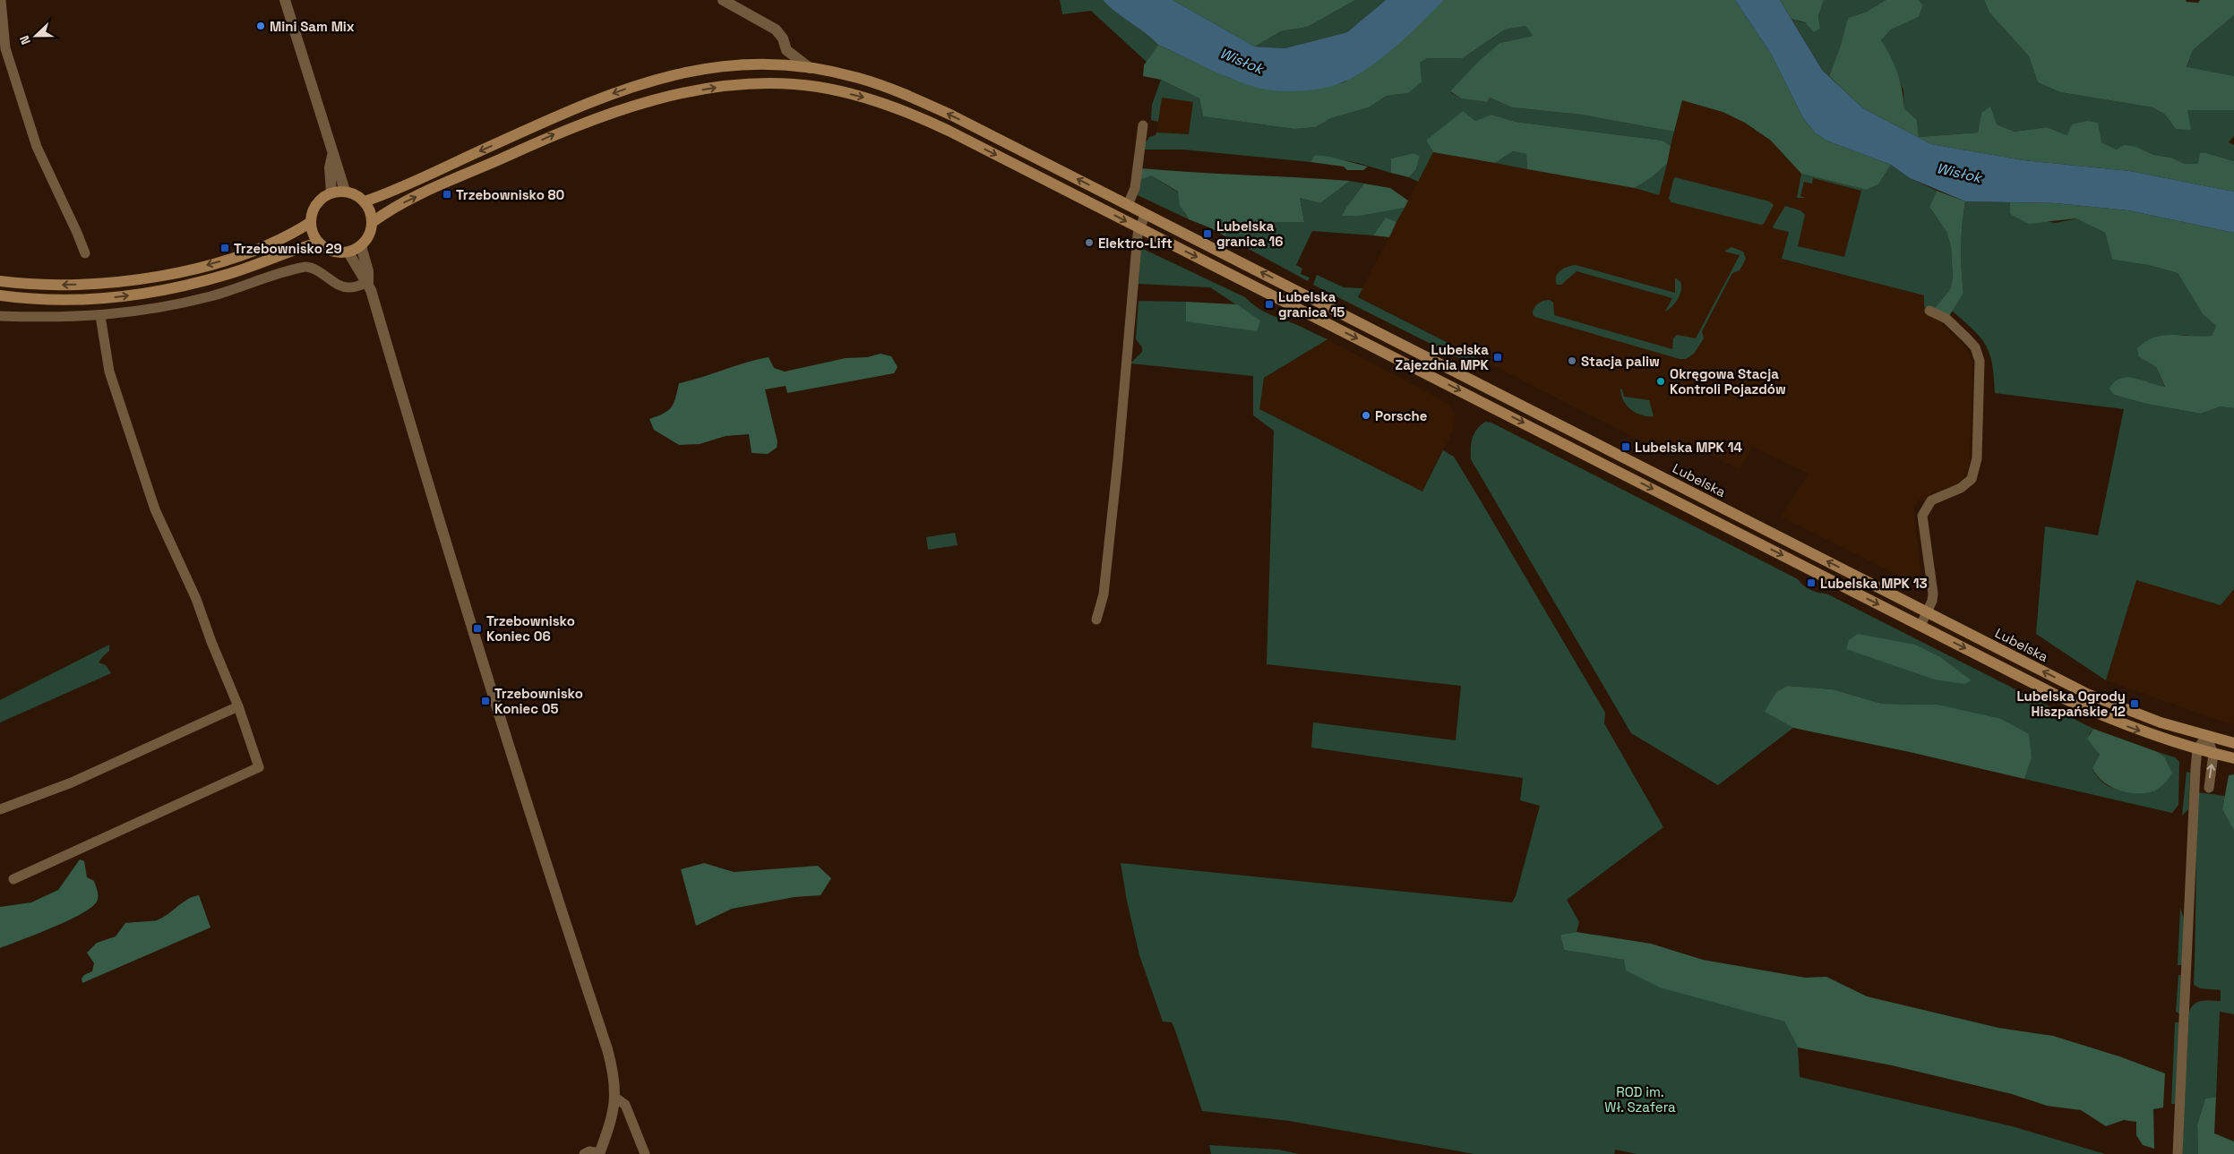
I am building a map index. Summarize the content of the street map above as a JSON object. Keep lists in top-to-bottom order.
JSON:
{
  "streets": {
    "main road": ["Lubelska"]
  },
  "water": ["Wisłok"],
  "parks": ["ROD im. Wł. Szafera"],
  "places": {
    "other": [
      "Mini Sam Mix",
      "Elektro-Lift",
      "Stacja paliw",
      "Okręgowa Stacja Kontroli Pojazdów",
      "Porsche"
    ],
    "transit": [
      "Trzebownisko 80",
      "Lubelska granica 16",
      "Trzebownisko 29",
      "Lubelska granica 15",
      "Lubelska Zajezdnia MPK",
      "Lubelska MPK 14",
      "Lubelska MPK 13",
      "Trzebownisko Koniec 06",
      "Trzebownisko Koniec 05",
      "Lubelska Ogrody Hiszpańskie 12"
    ]
  },
  "north": "left"
}
